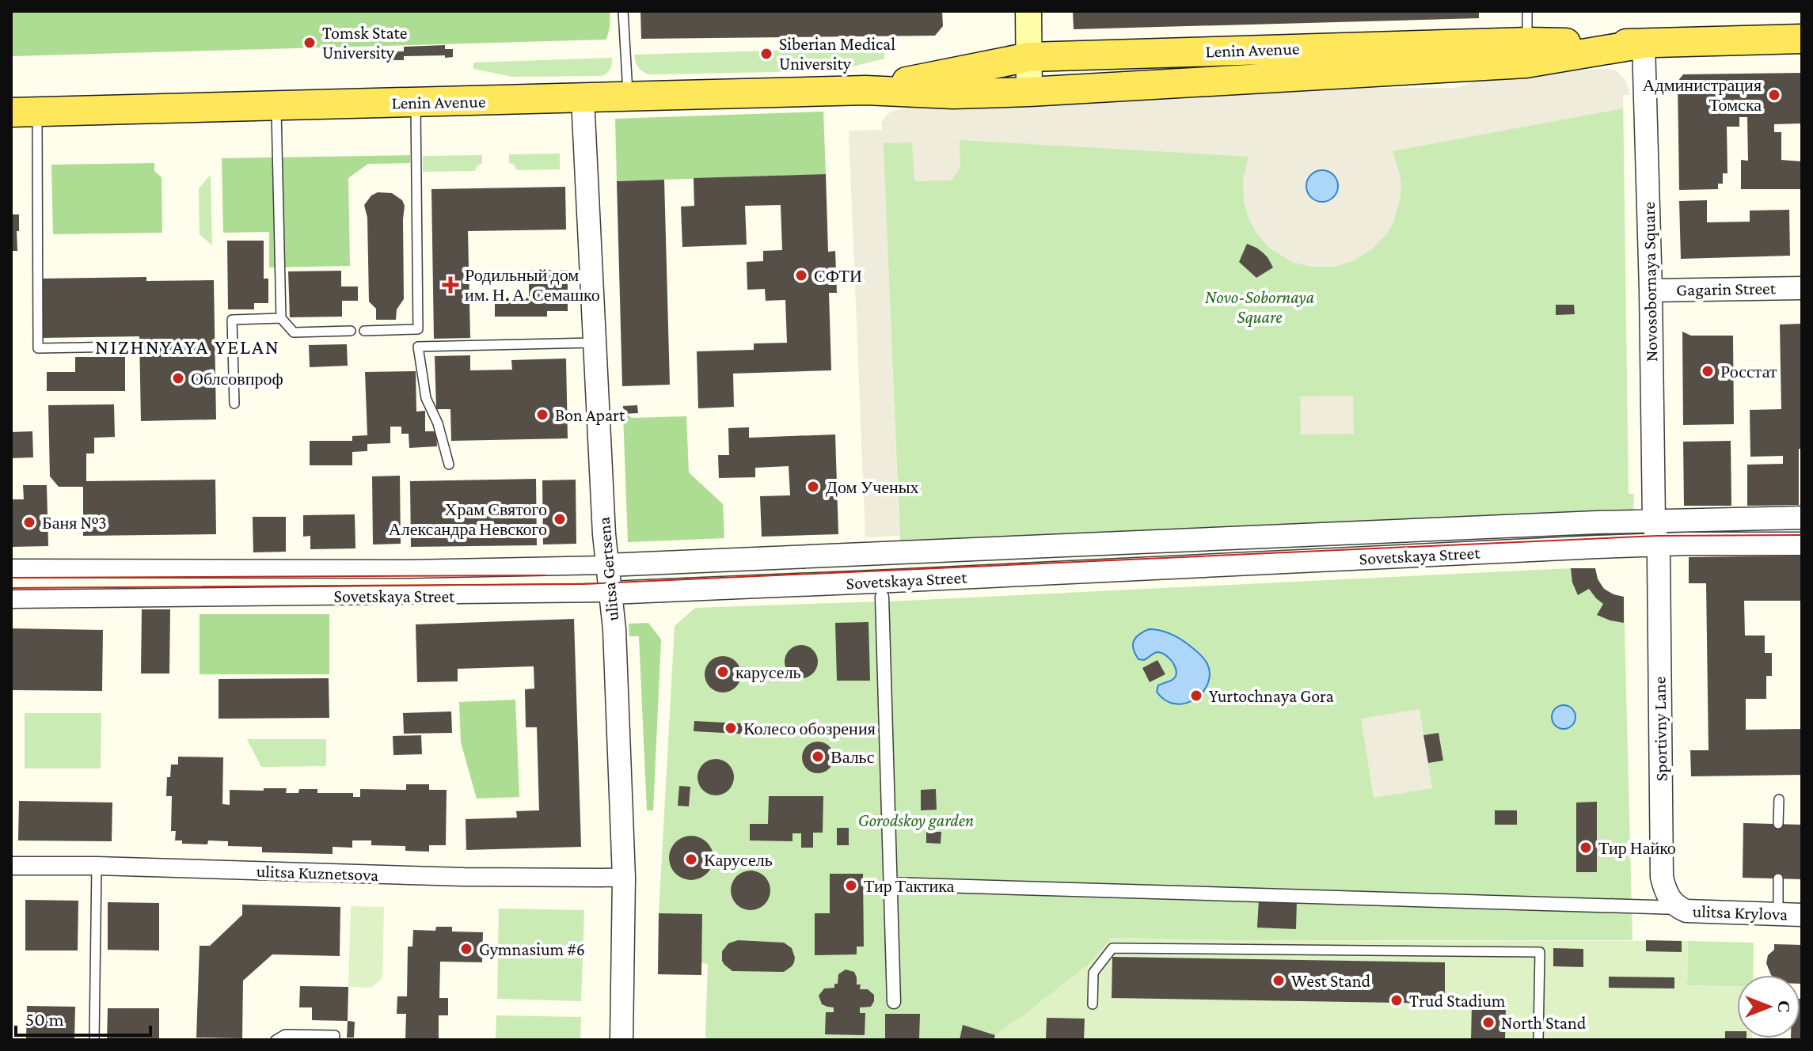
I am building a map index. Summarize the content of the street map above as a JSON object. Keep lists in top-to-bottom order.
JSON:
{
  "streets": {
    "main road": ["Lenin Avenue"],
    "street": [
      "Novosobornaya Square",
      "Gagarin Street",
      "Sovetskaya Street",
      "ulitsa Gertsena",
      "Sportivny Lane",
      "ulitsa Kuznetsova",
      "ulitsa Krylova"
    ]
  },
  "crossings": [
    ["Lenin Avenue", "Novosobornaya Square"],
    ["Lenin Avenue", "ulitsa Gertsena"],
    ["Novosobornaya Square", "Gagarin Street"],
    ["Novosobornaya Square", "Sovetskaya Street"],
    ["Novosobornaya Square", "Sportivny Lane"],
    ["Sovetskaya Street", "ulitsa Gertsena"],
    ["Sovetskaya Street", "Sportivny Lane"],
    ["ulitsa Gertsena", "ulitsa Kuznetsova"],
    ["Sportivny Lane", "ulitsa Krylova"]
  ],
  "districts": ["NIZHNYAYA YELAN"],
  "parks": ["Novo-Sobornaya Square", "Gorodskoy garden"],
  "places": {
    "other": [
      "Tomsk State University",
      "Siberian Medical University",
      "Администрация Томска",
      "СФТИ",
      "Росстат",
      "Облсовпроф",
      "Bon Apart",
      "Дом Ученых",
      "Храм Святого Александра Невского",
      "Баня №3",
      "карусель",
      "Yurtochnaya Gora",
      "Колесо обозрения",
      "Вальс",
      "Тир Найко",
      "Карусель",
      "Тир Тактика",
      "Gymnasium #6",
      "West Stand",
      "Trud Stadium",
      "North Stand"
    ],
    "health": ["Родильный дом им. Н. А. Семашко"]
  },
  "scale_bar": "50 m",
  "north": "right"
}
